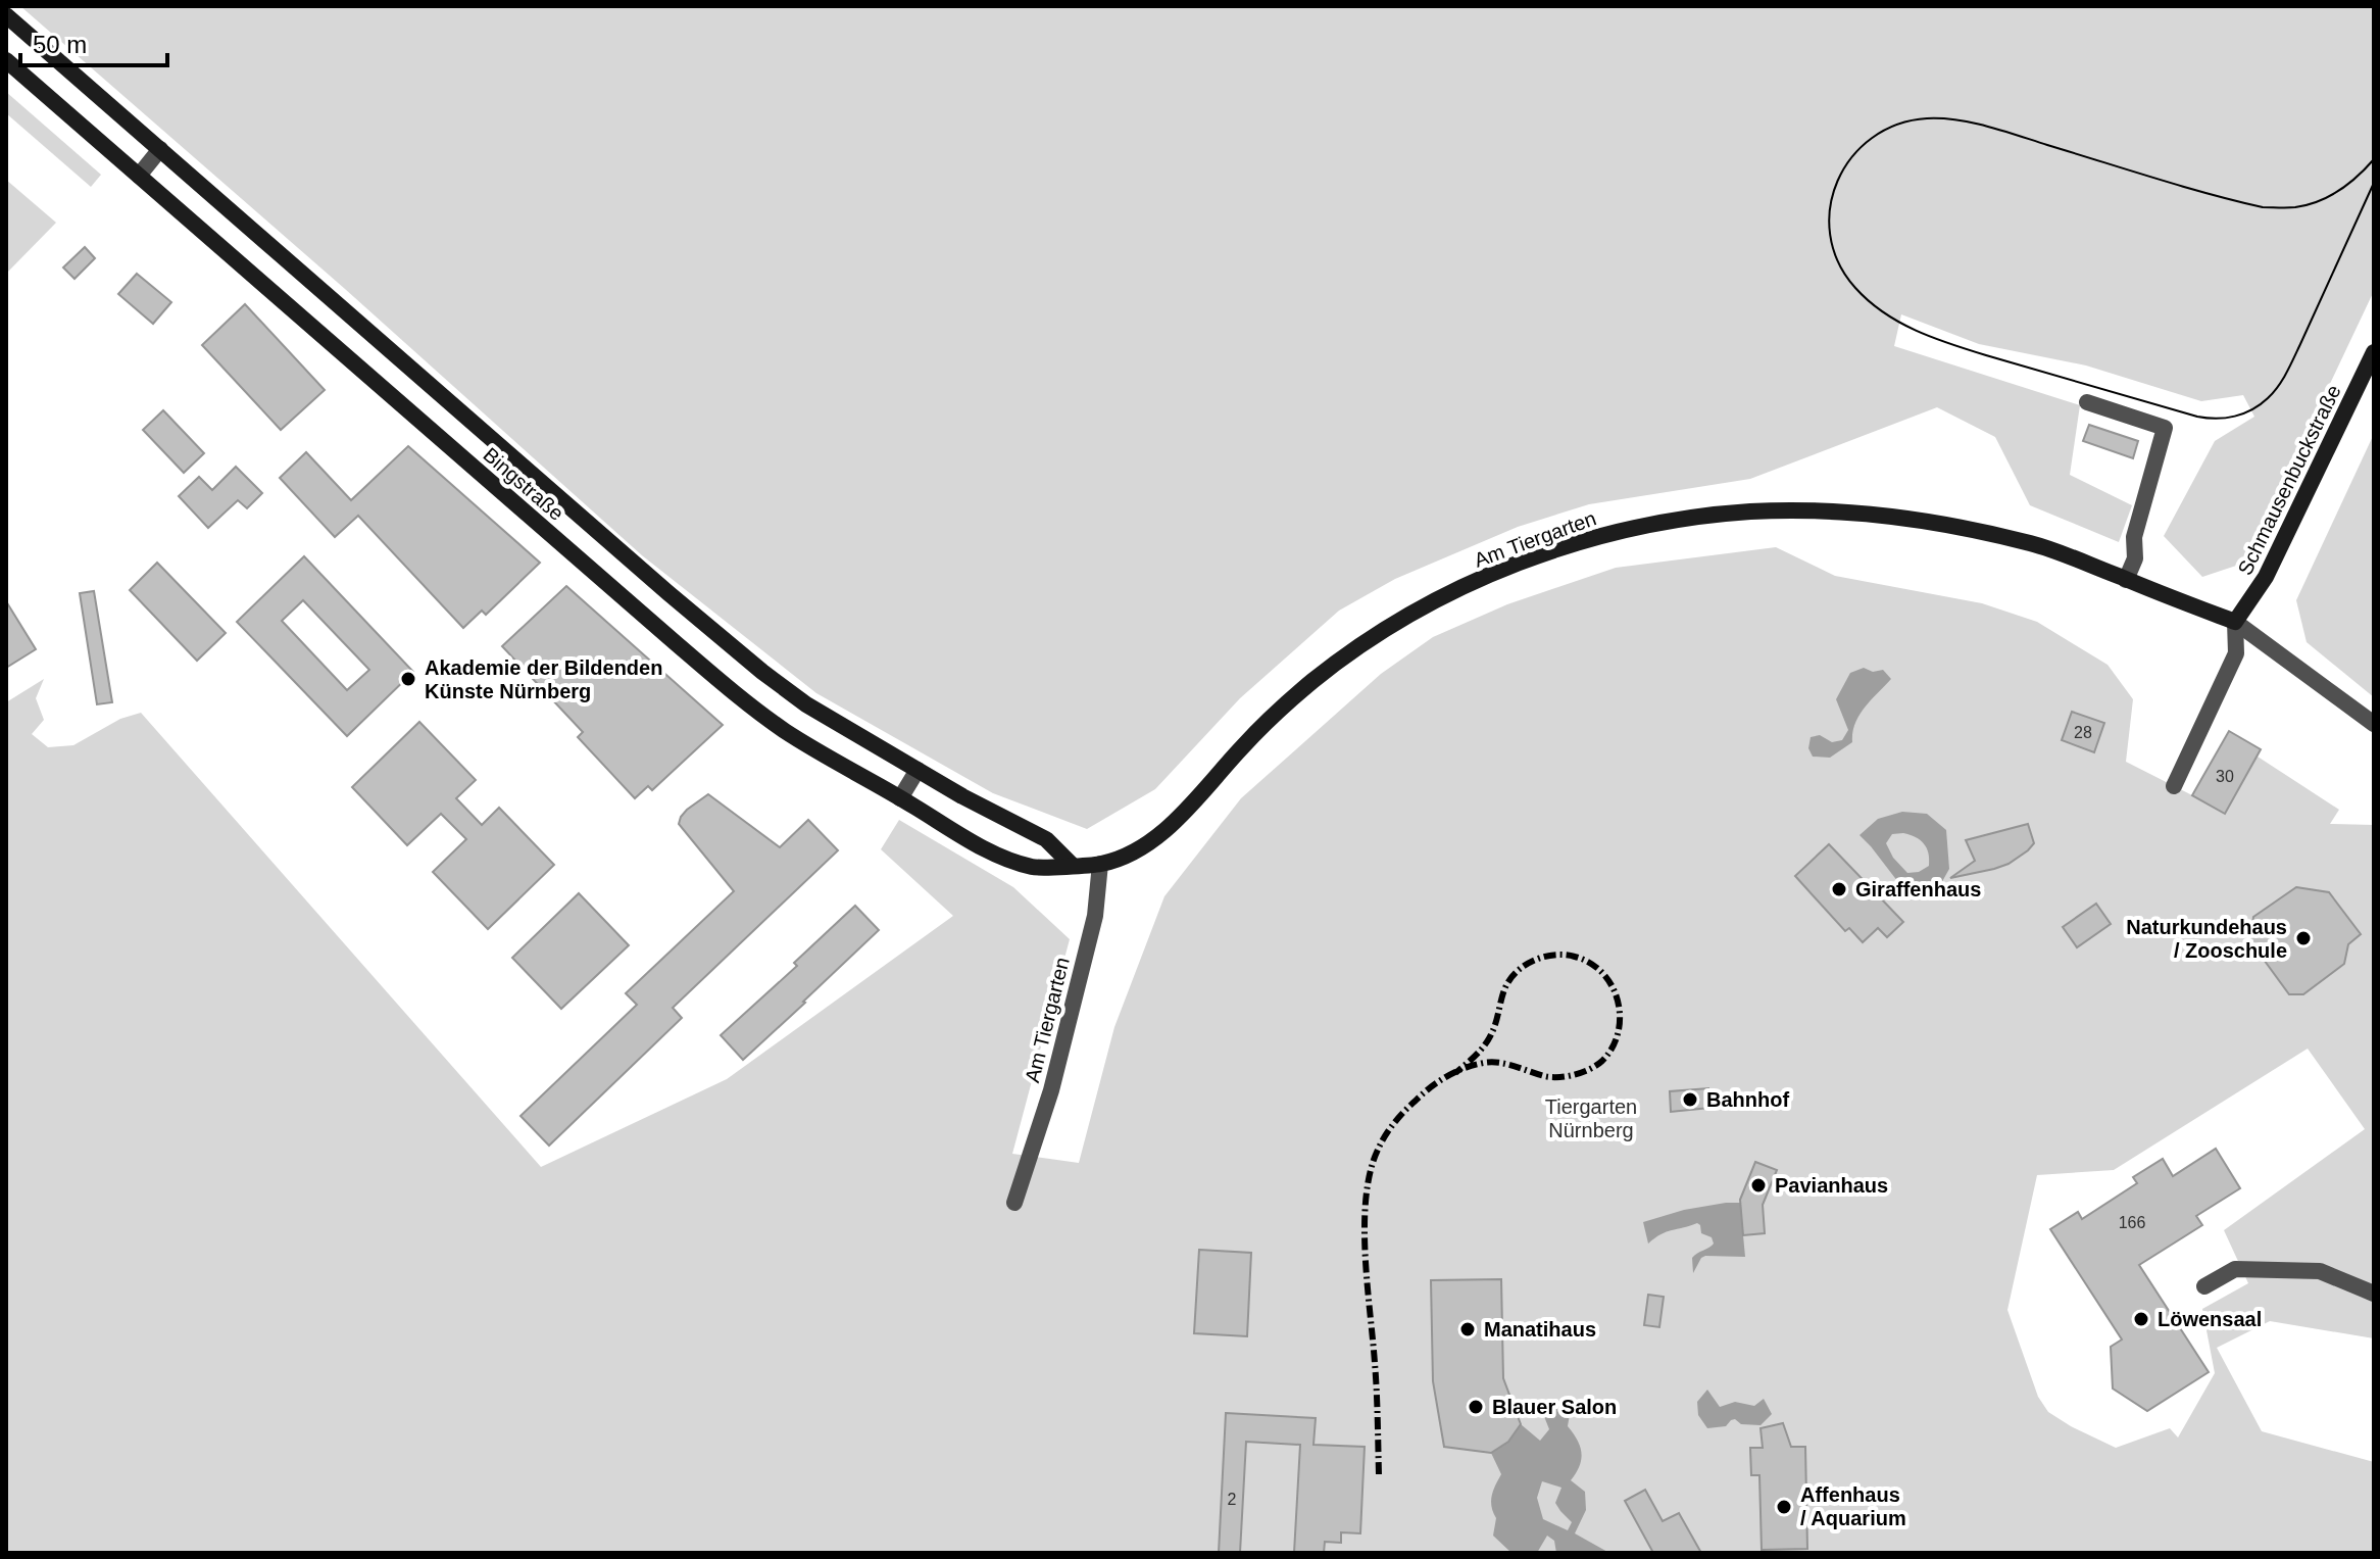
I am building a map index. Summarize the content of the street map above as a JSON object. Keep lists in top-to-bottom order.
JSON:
{
  "streets": {
    "street": ["Schmausenbuckstraße", "Bingstraße", "Am Tiergarten"]
  },
  "crossings": [
    ["Schmausenbuckstraße", "Am Tiergarten"],
    ["Bingstraße", "Am Tiergarten"]
  ],
  "parks": ["Tiergarten Nürnberg"],
  "places": [
    "Akademie der Bildenden Künste Nürnberg",
    "Giraffenhaus",
    "Naturkundehaus / Zooschule",
    "Bahnhof",
    "Pavianhaus",
    "Löwensaal",
    "Manatihaus",
    "Blauer Salon",
    "Affenhaus / Aquarium"
  ],
  "house_numbers": [
    "28",
    "30",
    "166",
    "2"
  ],
  "scale_bar": "50 m"
}
